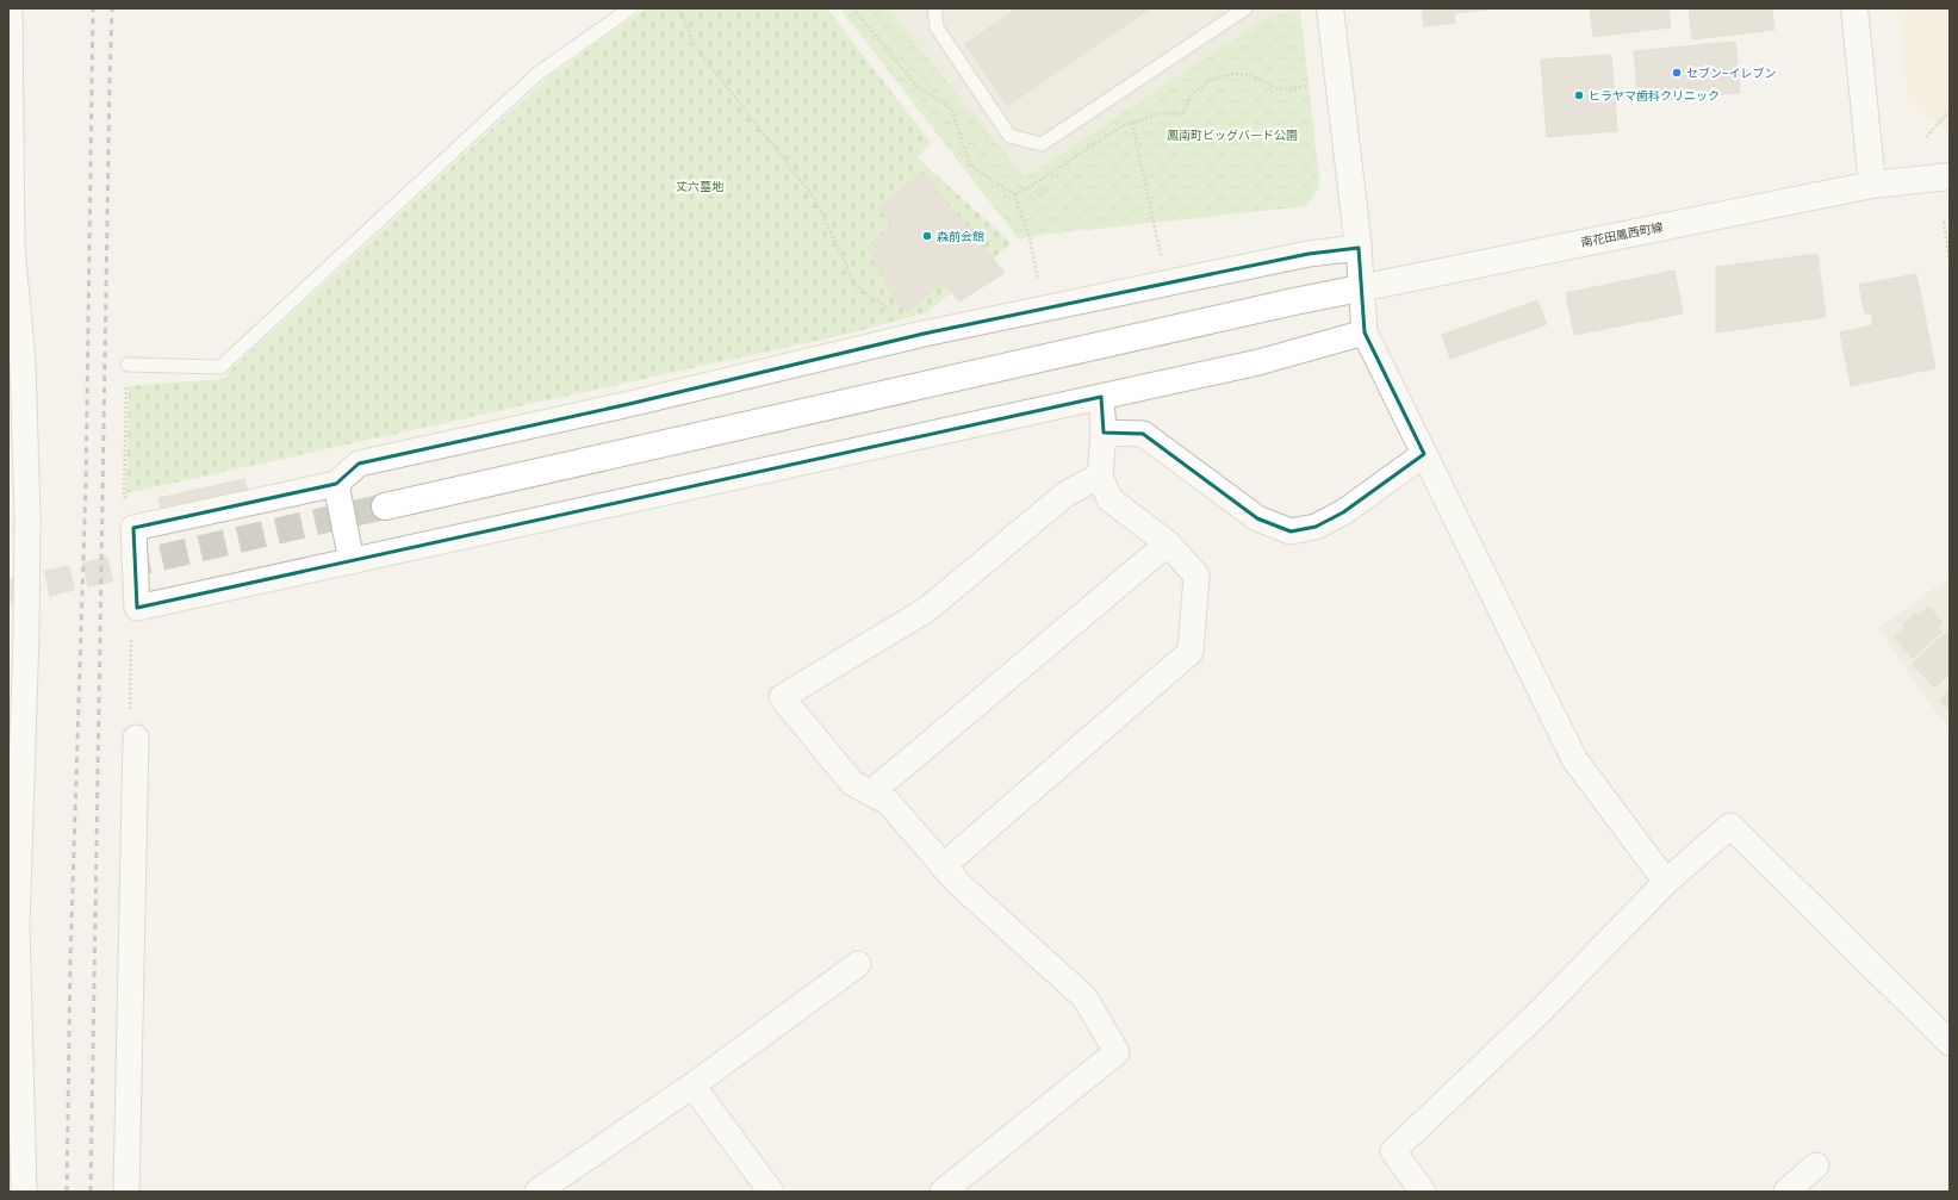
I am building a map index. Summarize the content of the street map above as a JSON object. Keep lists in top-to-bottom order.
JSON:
{
  "streets": {
    "street": ["南花田鳳西町線"]
  },
  "parks": ["鳳南町ビッグバード公園", "丈六墓地"],
  "places": ["セブン-イレブン", "ヒラヤマ歯科クリニック", "森前会館"]
}
